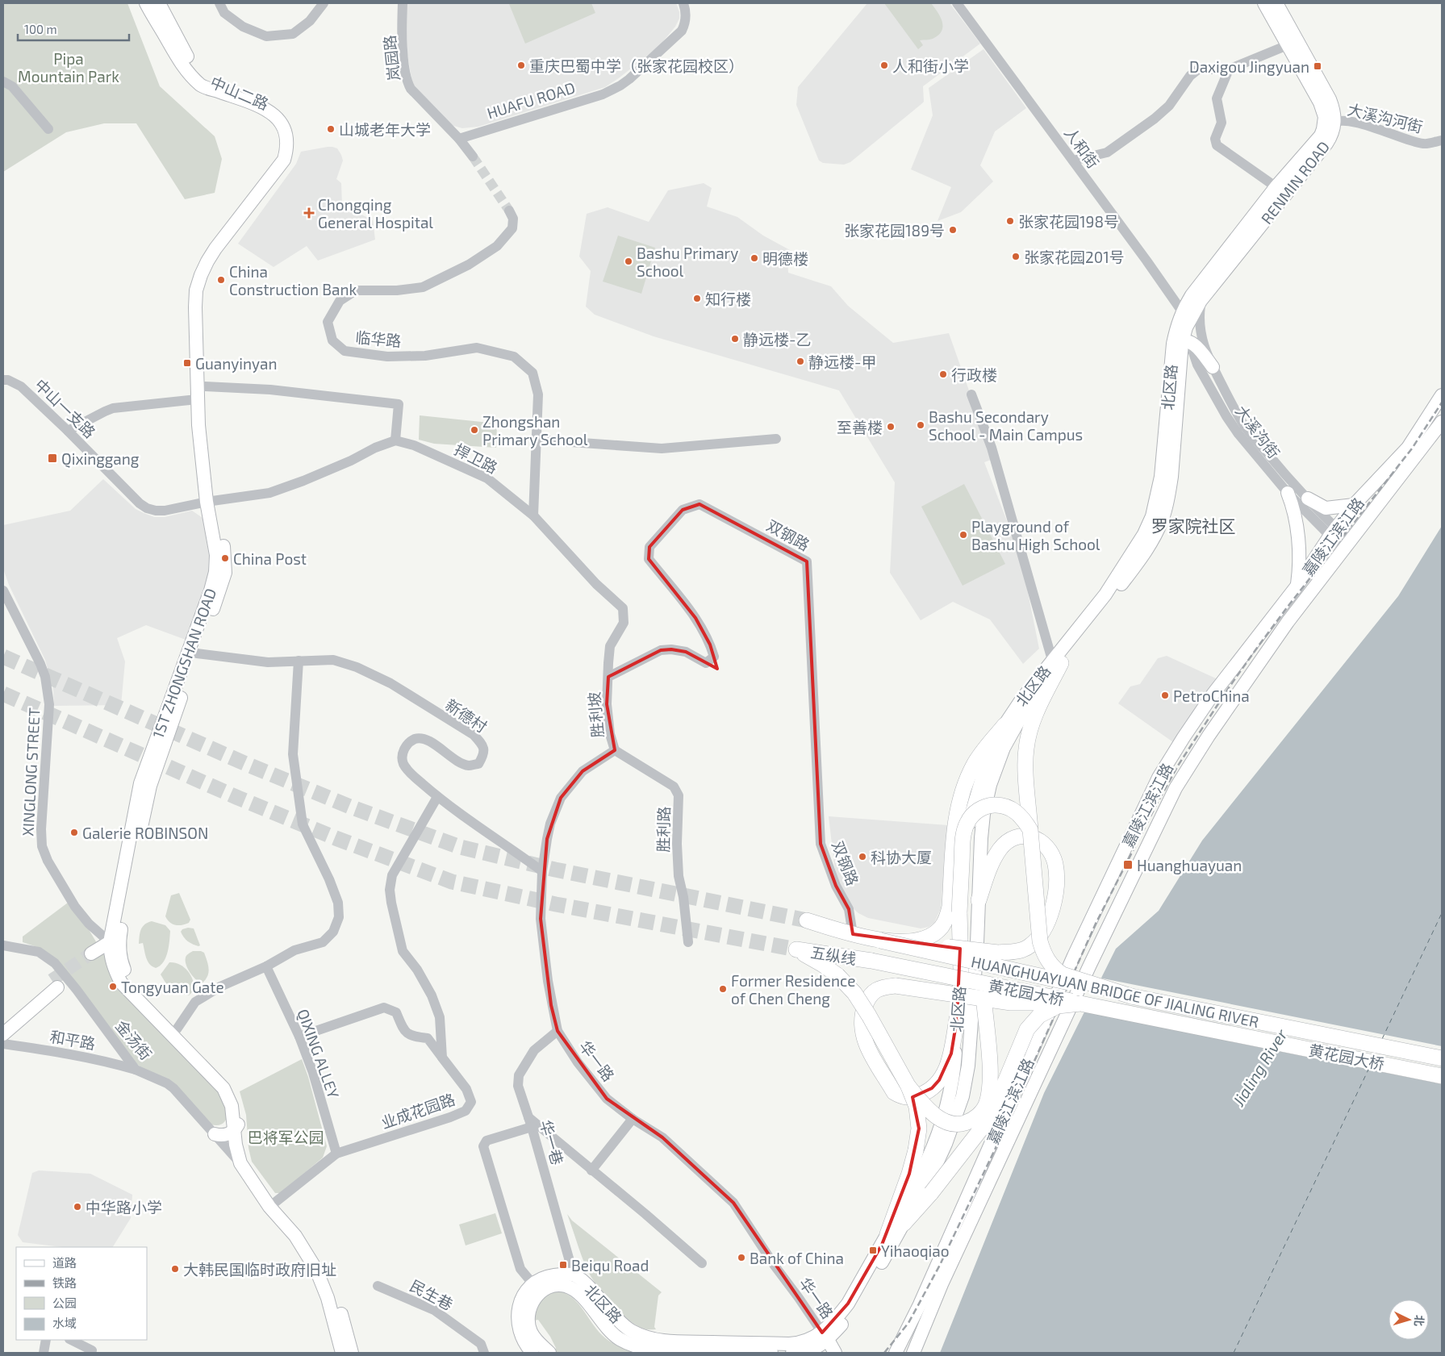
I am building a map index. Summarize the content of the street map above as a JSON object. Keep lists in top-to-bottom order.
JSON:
{
  "streets": {
    "highway": ["五纵线", "HUANGHUAYUAN BRIDGE OF JIALING RIVER", "黄花园大桥"],
    "main road": [
      "中山二路",
      "RENMIN ROAD",
      "北区路",
      "嘉陵江滨江路",
      "1ST ZHONGSHAN ROAD"
    ],
    "street": [
      "岚园路",
      "HUAFU ROAD",
      "大溪沟河街",
      "人和街",
      "临华路",
      "中山一支路",
      "大溪沟街",
      "捍卫路",
      "双钢路",
      "胜利坡",
      "新德村",
      "XINGLONG STREET",
      "胜利路",
      "和平路",
      "金汤街",
      "QIXING ALLEY",
      "华一路",
      "业成花园路",
      "华一巷",
      "民生巷"
    ]
  },
  "crossings": [
    ["岚园路", "HUAFU ROAD"],
    ["中山二路", "1ST ZHONGSHAN ROAD"],
    ["大溪沟河街", "RENMIN ROAD"],
    ["人和街", "RENMIN ROAD"],
    ["人和街", "北区路"],
    ["RENMIN ROAD", "北区路"],
    ["RENMIN ROAD", "大溪沟街"],
    ["临华路", "捍卫路"],
    ["北区路", "大溪沟街"],
    ["北区路", "华一路"],
    ["北区路", "华一巷"],
    ["中山一支路", "1ST ZHONGSHAN ROAD"],
    ["大溪沟街", "嘉陵江滨江路"],
    ["捍卫路", "双钢路"],
    ["捍卫路", "胜利坡"],
    ["双钢路", "胜利坡"],
    ["双钢路", "五纵线"],
    ["双钢路", "HUANGHUAYUAN BRIDGE OF JIALING RIVER"],
    ["1ST ZHONGSHAN ROAD", "新德村"],
    ["1ST ZHONGSHAN ROAD", "XINGLONG STREET"],
    ["1ST ZHONGSHAN ROAD", "金汤街"],
    ["胜利坡", "胜利路"],
    ["胜利坡", "华一路"],
    ["新德村", "华一路"],
    ["胜利路", "华一路"],
    ["五纵线", "HUANGHUAYUAN BRIDGE OF JIALING RIVER"],
    ["五纵线", "黄花园大桥"],
    ["和平路", "金汤街"],
    ["QIXING ALLEY", "业成花园路"],
    ["华一路", "华一巷"]
  ],
  "districts": ["罗家院社区"],
  "water": ["Jialing River"],
  "parks": ["Pipa Mountain Park", "巴将军公园"],
  "places": {
    "other": [
      "重庆巴蜀中学（张家花园校区）",
      "人和街小学",
      "山城老年大学",
      "张家花园198号",
      "张家花园189号",
      "张家花园201号",
      "明德楼",
      "Bashu Primary School",
      "China Construction Bank",
      "知行楼",
      "静远楼-乙",
      "静远楼-甲",
      "行政楼",
      "Bashu Secondary School - Main Campus",
      "至善楼",
      "Zhongshan Primary School",
      "Playground of Bashu High School",
      "China Post",
      "PetroChina",
      "Galerie ROBINSON",
      "科协大厦",
      "Tongyuan Gate",
      "Former Residence of Chen Cheng",
      "中华路小学",
      "Bank of China",
      "大韩民国临时政府旧址"
    ],
    "transit": [
      "Daxigou Jingyuan",
      "Guanyinyan",
      "Qixinggang",
      "Huanghuayuan",
      "Yihaoqiao",
      "Beiqu Road"
    ],
    "health": ["Chongqing General Hospital"]
  },
  "legend": [
    "道路",
    "铁路",
    "公园",
    "水域"
  ],
  "scale_bar": "100 m",
  "north": "right"
}
